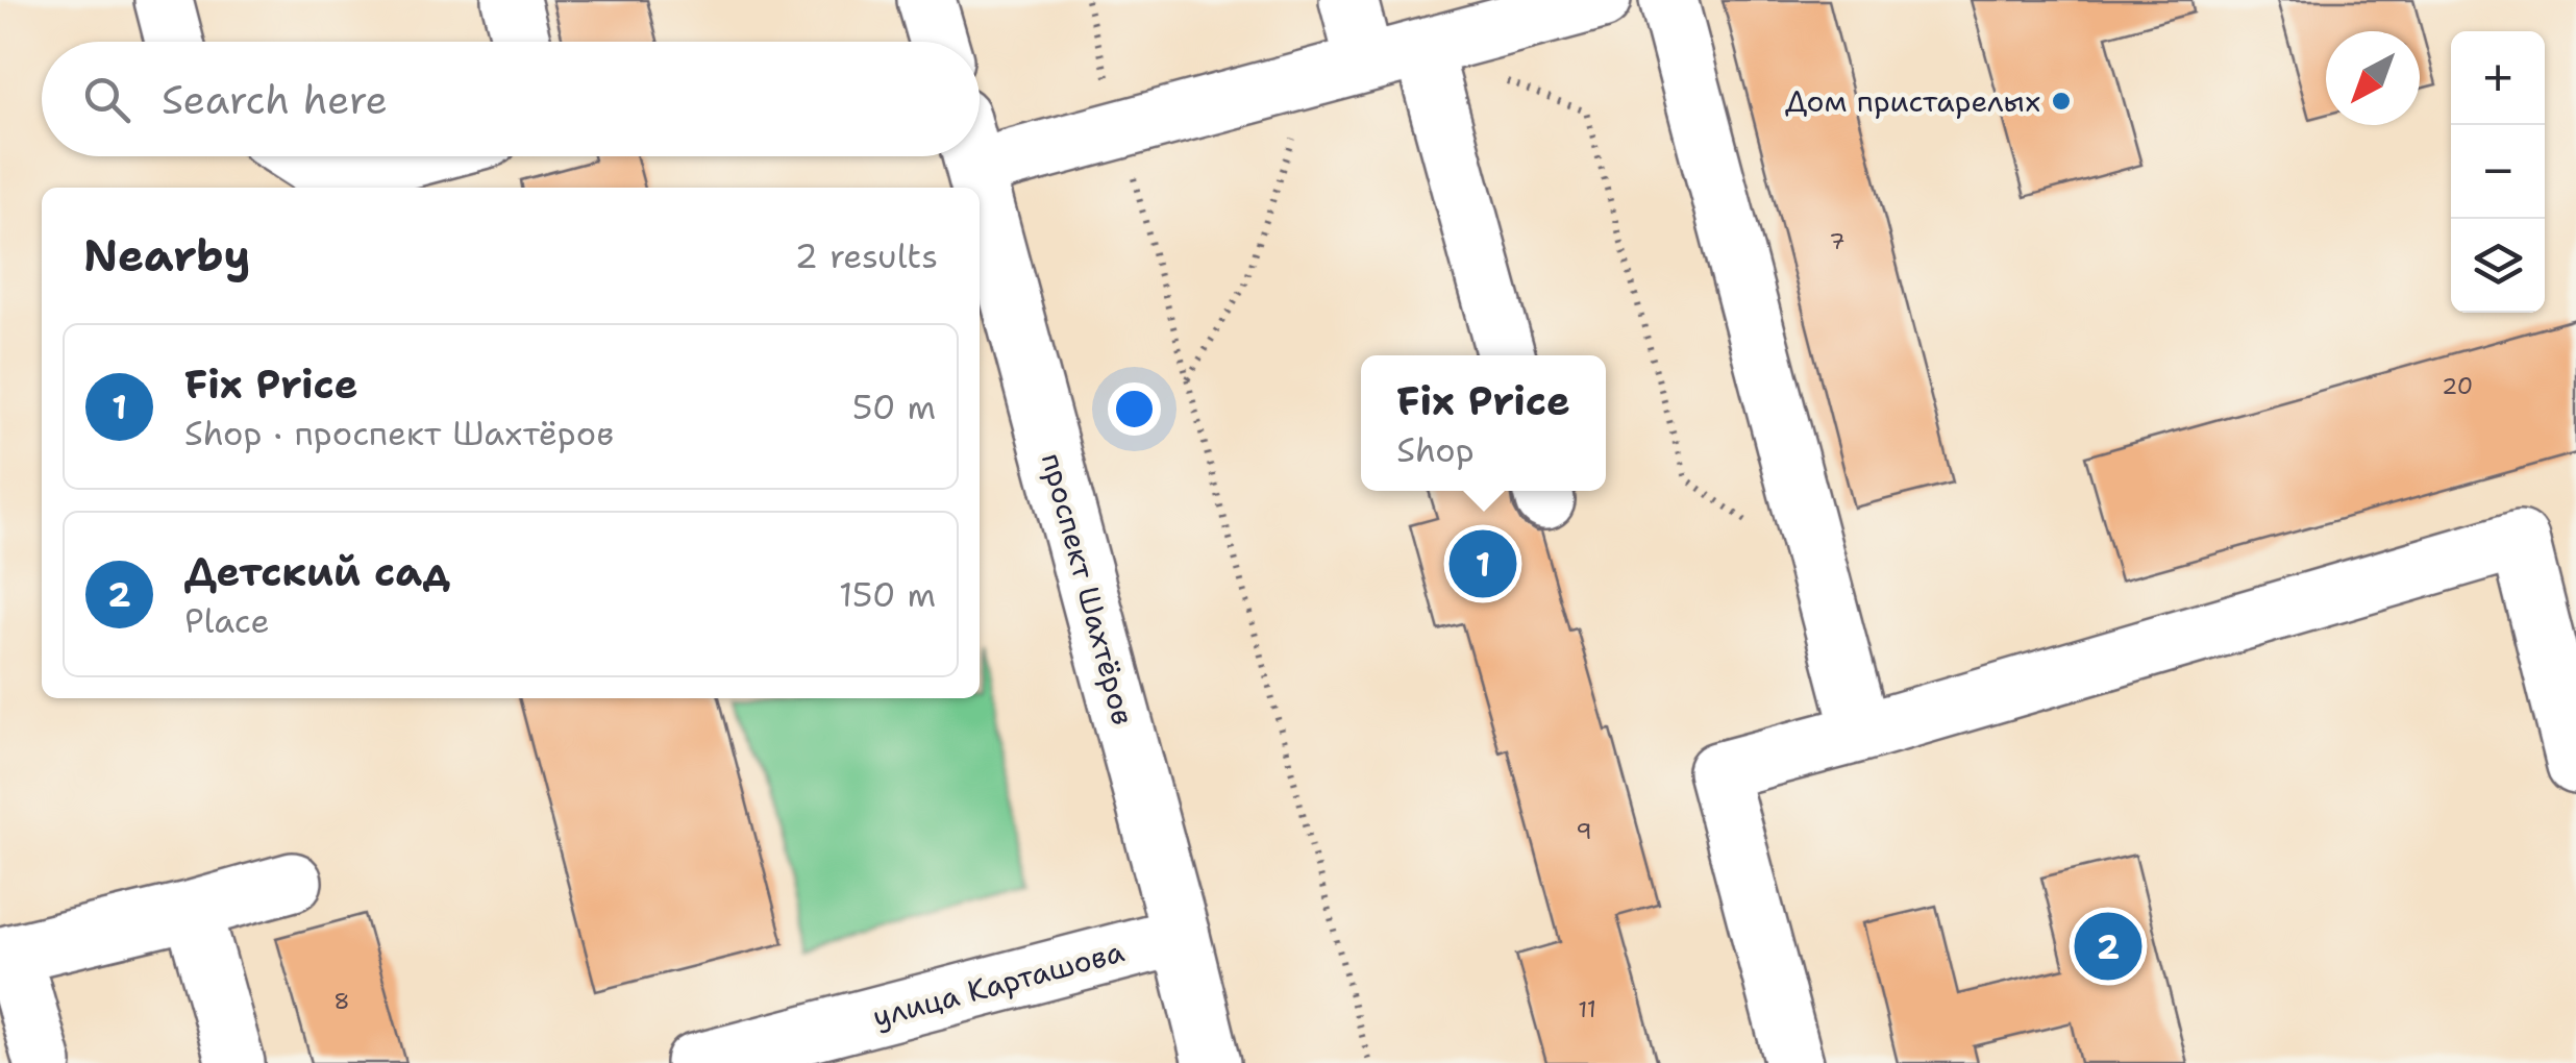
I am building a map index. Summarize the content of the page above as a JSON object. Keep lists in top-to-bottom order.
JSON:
{
  "streets": {
    "main road": ["проспект Шахтёров", "улица Карташова"]
  },
  "crossings": [
    ["проспект Шахтёров", "улица Карташова"]
  ],
  "places": ["Дом пристарелых"],
  "house_numbers": [
    "7",
    "20",
    "9",
    "8",
    "11"
  ],
  "north": "bottom left",
  "page": {
    "map_buttons": ["+", "−"],
    "search": "Search here",
    "heading": ["Nearby", "2 results"],
    "list": [
      {
        "mark": "1",
        "name": "Fix Price",
        "note": "Shop · проспект Шахтёров",
        "value": "50 m"
      },
      {
        "mark": "2",
        "name": "Детский сад",
        "note": "Place",
        "value": "150 m"
      }
    ],
    "popup": ["Fix Price", "Shop"],
    "pins": ["1", "2"]
  }
}
